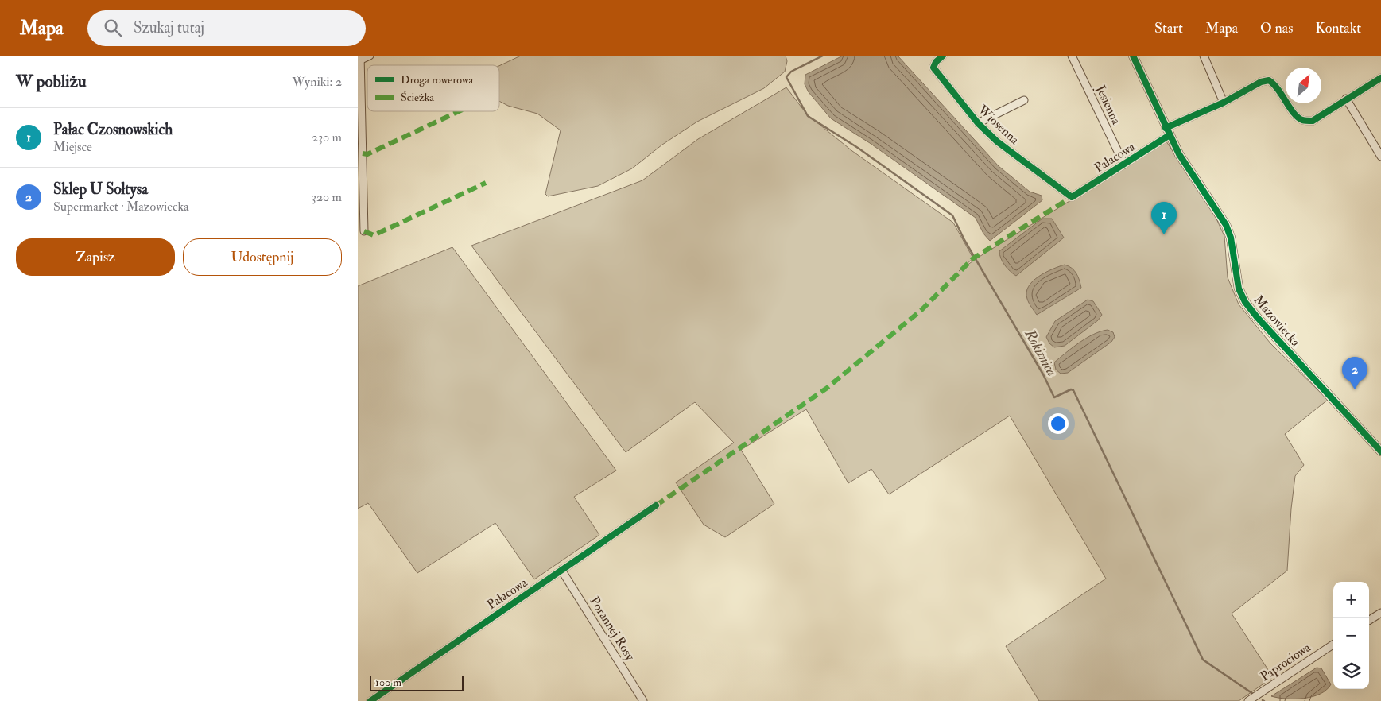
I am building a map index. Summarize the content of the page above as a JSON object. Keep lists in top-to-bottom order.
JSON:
{
  "streets": {
    "street": [
      "Jesienna",
      "Wiosenna",
      "Pałacowa",
      "Mazowiecka",
      "Porannej Rosy",
      "Paprociowa"
    ]
  },
  "crossings": [
    ["Jesienna", "Pałacowa"],
    ["Wiosenna", "Pałacowa"],
    ["Pałacowa", "Mazowiecka"],
    ["Pałacowa", "Porannej Rosy"]
  ],
  "water": ["Rokitnica"],
  "legend": ["Droga rowerowa", "Ścieżka"],
  "scale_bar": "100 m",
  "north": "top right",
  "page": {
    "header": "Mapa",
    "search": "Szukaj tutaj",
    "nav": [
      "Start",
      "Mapa",
      "O nas",
      "Kontakt"
    ],
    "heading": ["W pobliżu", "Wyniki: 2"],
    "list": [
      {
        "mark": "1",
        "name": "Pałac Czosnowskich",
        "note": "Miejsce",
        "value": "230 m"
      },
      {
        "mark": "2",
        "name": "Sklep U Sołtysa",
        "note": "Supermarket · Mazowiecka",
        "value": "320 m"
      }
    ],
    "pins": ["1", "2"],
    "buttons": ["Zapisz", "Udostępnij"],
    "map_buttons": ["+", "−"],
    "scale": "100 m"
  }
}
